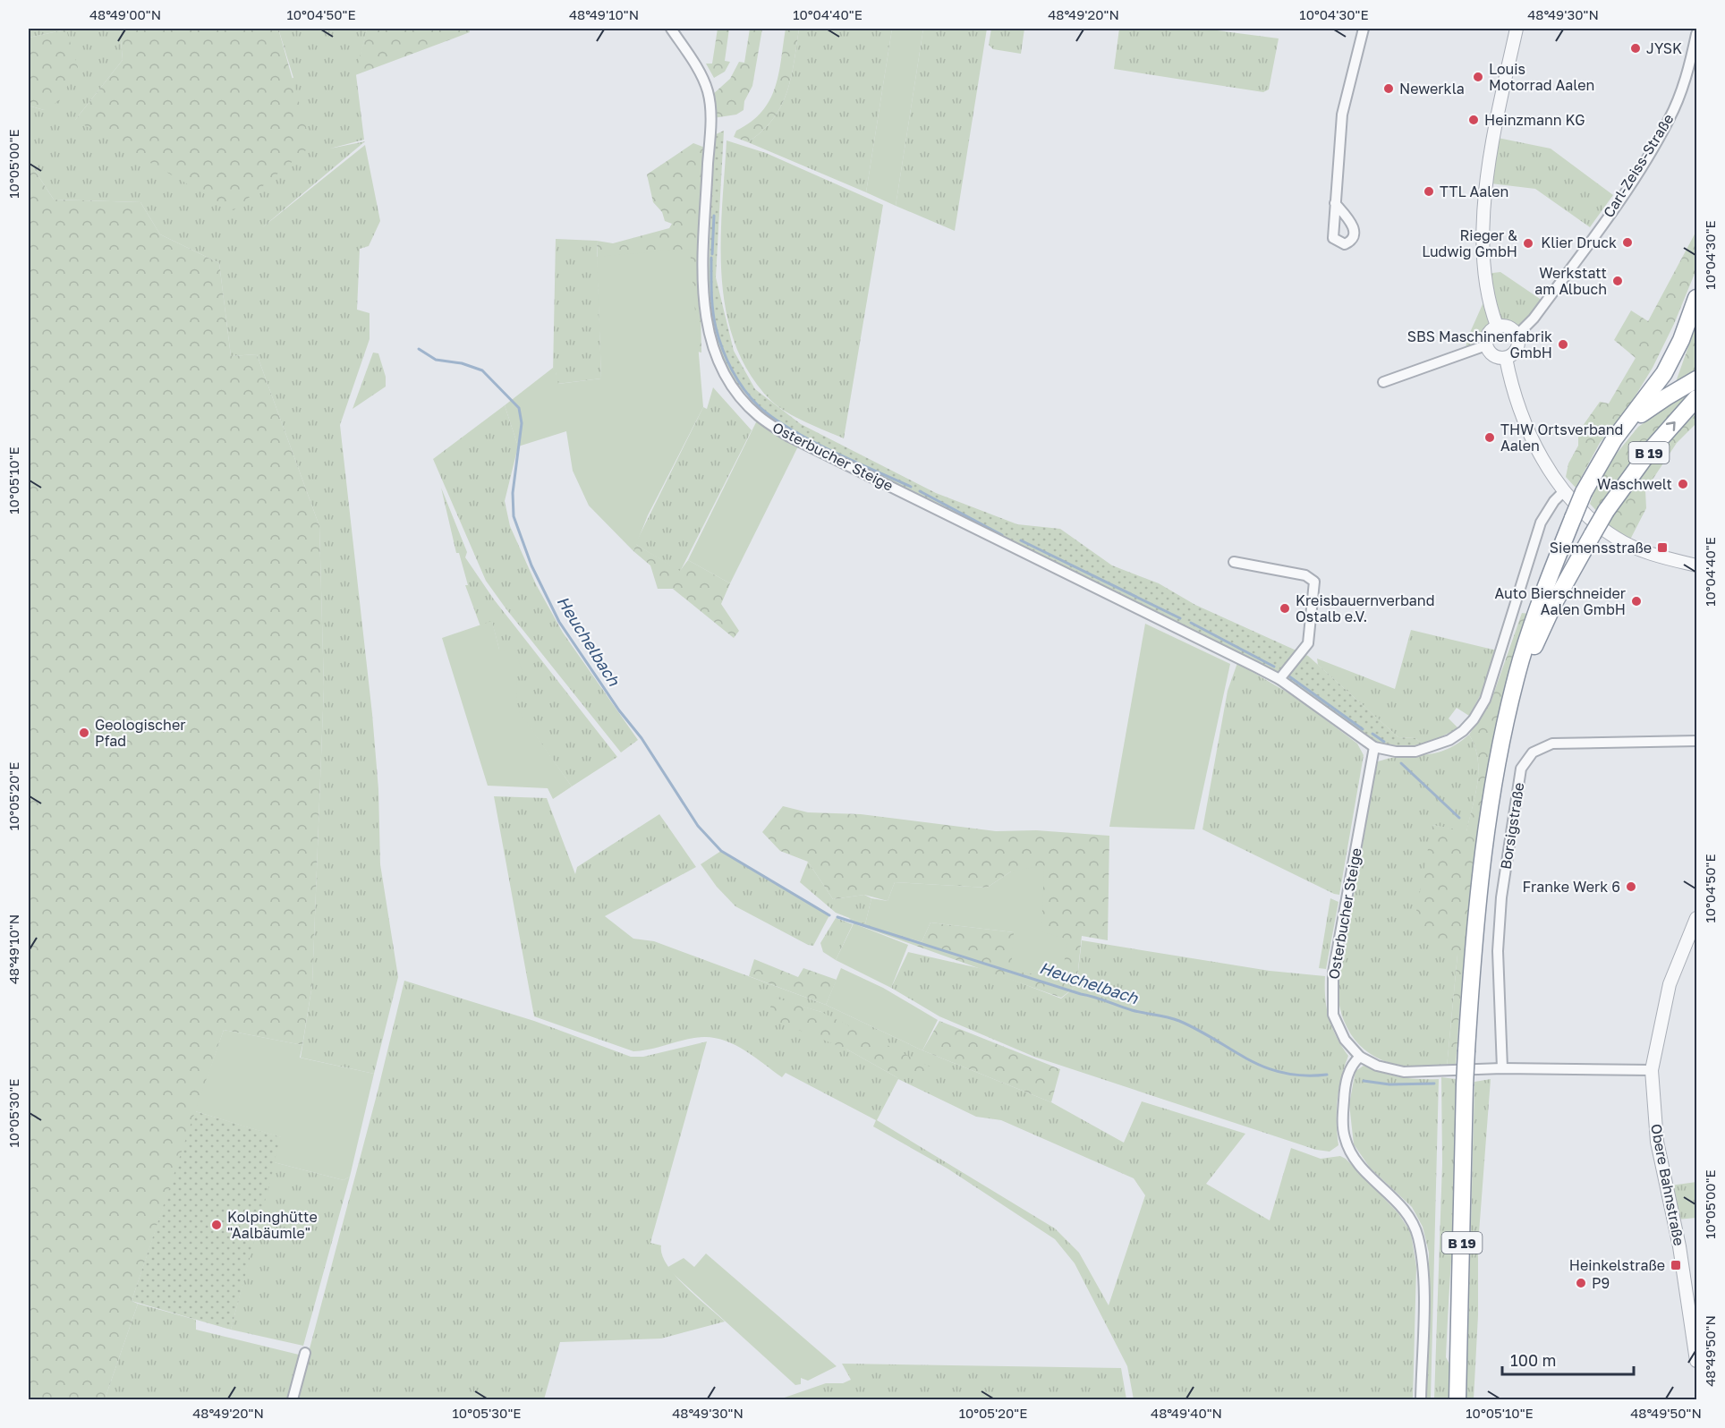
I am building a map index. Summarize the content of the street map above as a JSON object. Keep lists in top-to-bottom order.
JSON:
{
  "streets": {
    "highway": ["B 19"],
    "street": [
      "Carl-Zeiss-Straße",
      "Osterbucher Steige",
      "Borsigstraße",
      "Obere Bahnstraße"
    ]
  },
  "crossings": [
    ["Osterbucher Steige", "Borsigstraße"],
    ["Osterbucher Steige", "Obere Bahnstraße"]
  ],
  "water": ["Heuchelbach"],
  "places": {
    "other": [
      "JYSK",
      "Louis Motorrad Aalen",
      "Newerkla",
      "Heinzmann KG",
      "TTL Aalen",
      "Klier Druck",
      "Rieger & Ludwig GmbH",
      "Werkstatt am Albuch",
      "SBS Maschinenfabrik GmbH",
      "THW Ortsverband Aalen",
      "Waschwelt",
      "Auto Bierschneider Aalen GmbH",
      "Kreisbauernverband Ostalb e.V.",
      "Geologischer Pfad",
      "Franke Werk 6",
      "Kolpinghütte \"Aalbäumle\"",
      "P9"
    ],
    "transit": ["Siemensstraße", "Heinkelstraße"]
  },
  "scale_bar": "100 m",
  "coordinates": [
    "48°49'00\"N",
    "10°04'50\"E",
    "48°49'10\"N",
    "10°04'40\"E",
    "48°49'20\"N",
    "10°04'30\"E",
    "48°49'30\"N",
    "10°05'00\"E",
    "10°05'10\"E",
    "10°05'20\"E",
    "10°05'30\"E",
    "48°49'50\"N",
    "48°49'40\"N"
  ]
}
